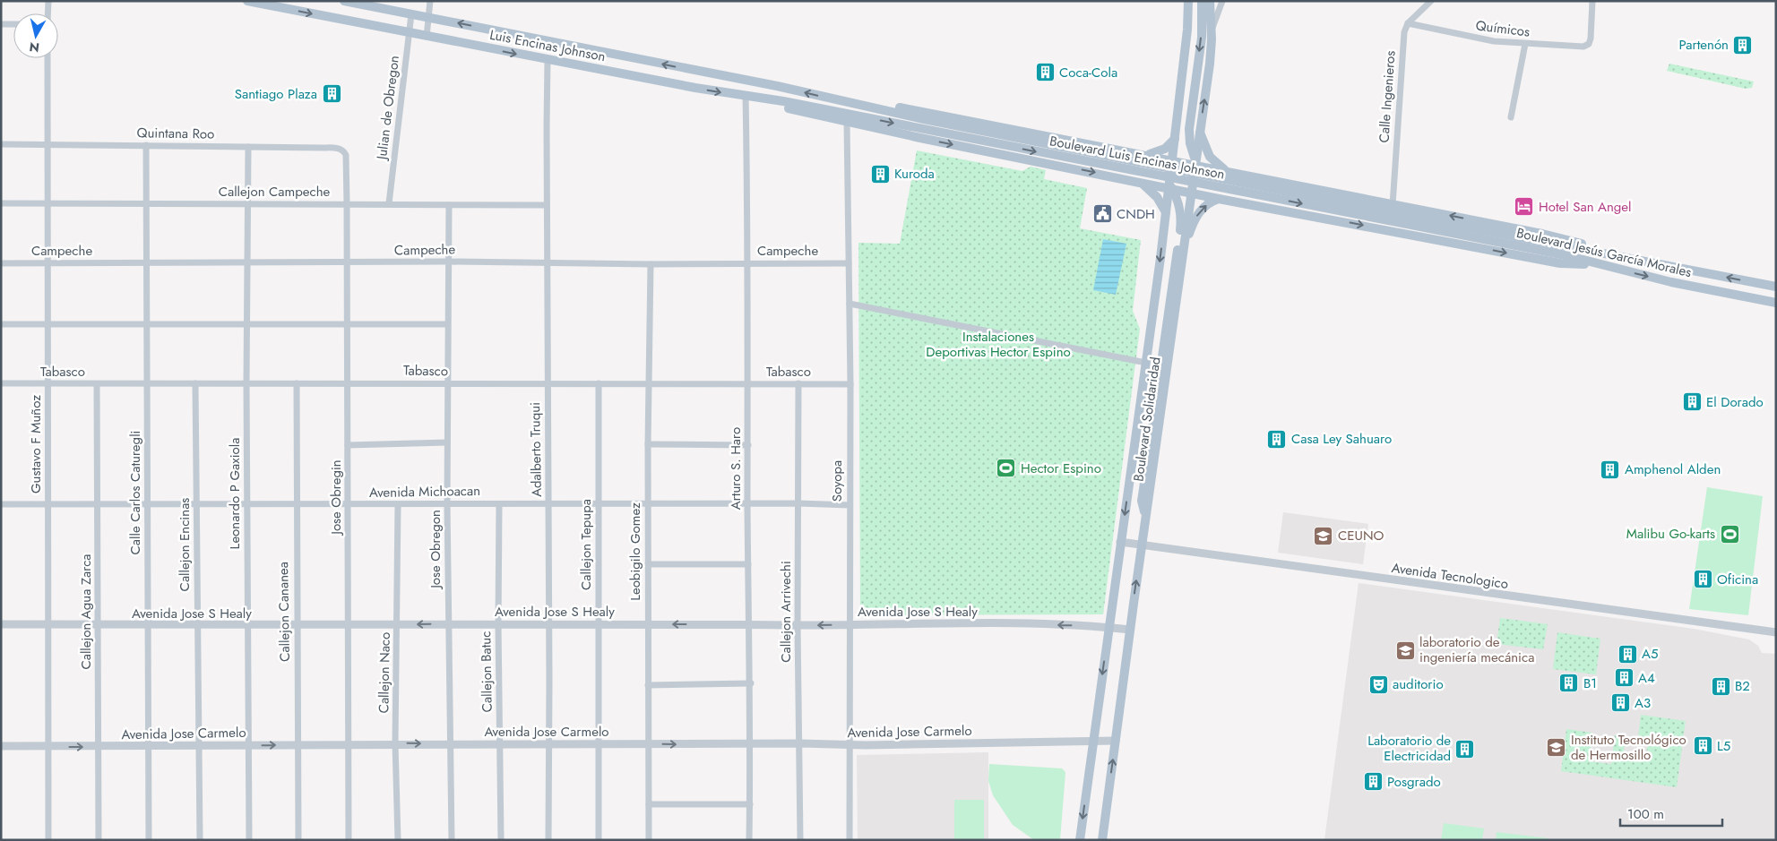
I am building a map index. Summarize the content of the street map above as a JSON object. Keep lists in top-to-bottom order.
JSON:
{
  "streets": {
    "main road": [
      "Luis Encinas Johnson",
      "Boulevard Luis Encinas Johnson",
      "Boulevard Jesús García Morales",
      "Boulevard Solidaridad"
    ],
    "street": [
      "Químicos",
      "Calle Ingenieros",
      "Julian de Obregon",
      "Quintana Roo",
      "Callejon Campeche",
      "Campeche",
      "Tabasco",
      "Gustavo F Muñoz",
      "Adalberto Truqui",
      "Arturo S. Haro",
      "Soyopa",
      "Avenida Michoacan",
      "Calle Carlos Caturegli",
      "Leonardo P Gaxiola",
      "Jose Obregin",
      "Callejon Encinas",
      "Callejon Tepupa",
      "Jose Obregon",
      "Leobigilo Gomez",
      "Avenida Tecnologico",
      "Callejon Agua Zarca",
      "Callejon Cananea",
      "Avenida Jose S Healy",
      "Callejon Arrivechi",
      "Callejon Batuc",
      "Callejon Naco",
      "Avenida Jose Carmelo"
    ]
  },
  "crossings": [
    ["Químicos", "Calle Ingenieros"],
    ["Luis Encinas Johnson", "Julian de Obregon"],
    ["Luis Encinas Johnson", "Boulevard Luis Encinas Johnson"],
    ["Luis Encinas Johnson", "Adalberto Truqui"],
    ["Luis Encinas Johnson", "Arturo S. Haro"],
    ["Luis Encinas Johnson", "Soyopa"],
    ["Julian de Obregon", "Callejon Campeche"],
    ["Quintana Roo", "Gustavo F Muñoz"],
    ["Quintana Roo", "Calle Carlos Caturegli"],
    ["Quintana Roo", "Leonardo P Gaxiola"],
    ["Quintana Roo", "Jose Obregin"],
    ["Boulevard Luis Encinas Johnson", "Boulevard Jesús García Morales"],
    ["Boulevard Luis Encinas Johnson", "Soyopa"],
    ["Callejon Campeche", "Gustavo F Muñoz"],
    ["Callejon Campeche", "Adalberto Truqui"],
    ["Callejon Campeche", "Calle Carlos Caturegli"],
    ["Callejon Campeche", "Leonardo P Gaxiola"],
    ["Callejon Campeche", "Jose Obregin"],
    ["Callejon Campeche", "Jose Obregon"],
    ["Campeche", "Gustavo F Muñoz"],
    ["Campeche", "Adalberto Truqui"],
    ["Campeche", "Arturo S. Haro"],
    ["Campeche", "Soyopa"],
    ["Campeche", "Calle Carlos Caturegli"],
    ["Campeche", "Leonardo P Gaxiola"],
    ["Campeche", "Jose Obregin"],
    ["Campeche", "Jose Obregon"],
    ["Campeche", "Leobigilo Gomez"],
    ["Tabasco", "Gustavo F Muñoz"],
    ["Tabasco", "Adalberto Truqui"],
    ["Tabasco", "Arturo S. Haro"],
    ["Tabasco", "Soyopa"],
    ["Tabasco", "Calle Carlos Caturegli"],
    ["Tabasco", "Leonardo P Gaxiola"],
    ["Tabasco", "Jose Obregin"],
    ["Tabasco", "Callejon Encinas"],
    ["Tabasco", "Callejon Tepupa"],
    ["Tabasco", "Jose Obregon"],
    ["Tabasco", "Leobigilo Gomez"],
    ["Tabasco", "Callejon Agua Zarca"],
    ["Tabasco", "Callejon Cananea"],
    ["Tabasco", "Callejon Arrivechi"],
    ["Boulevard Solidaridad", "Avenida Tecnologico"],
    ["Boulevard Solidaridad", "Avenida Jose S Healy"],
    ["Boulevard Solidaridad", "Avenida Jose Carmelo"],
    ["Gustavo F Muñoz", "Avenida Michoacan"],
    ["Gustavo F Muñoz", "Avenida Jose S Healy"],
    ["Gustavo F Muñoz", "Avenida Jose Carmelo"],
    ["Adalberto Truqui", "Avenida Michoacan"],
    ["Adalberto Truqui", "Avenida Jose S Healy"],
    ["Adalberto Truqui", "Avenida Jose Carmelo"],
    ["Arturo S. Haro", "Avenida Michoacan"],
    ["Arturo S. Haro", "Avenida Jose S Healy"],
    ["Arturo S. Haro", "Avenida Jose Carmelo"],
    ["Soyopa", "Avenida Michoacan"],
    ["Soyopa", "Avenida Jose S Healy"],
    ["Soyopa", "Avenida Jose Carmelo"],
    ["Avenida Michoacan", "Calle Carlos Caturegli"],
    ["Avenida Michoacan", "Leonardo P Gaxiola"],
    ["Avenida Michoacan", "Jose Obregin"],
    ["Avenida Michoacan", "Callejon Encinas"],
    ["Avenida Michoacan", "Callejon Tepupa"],
    ["Avenida Michoacan", "Jose Obregon"],
    ["Avenida Michoacan", "Leobigilo Gomez"],
    ["Avenida Michoacan", "Callejon Agua Zarca"],
    ["Avenida Michoacan", "Callejon Cananea"],
    ["Avenida Michoacan", "Callejon Arrivechi"],
    ["Avenida Michoacan", "Callejon Batuc"],
    ["Avenida Michoacan", "Callejon Naco"],
    ["Calle Carlos Caturegli", "Avenida Jose S Healy"],
    ["Calle Carlos Caturegli", "Avenida Jose Carmelo"],
    ["Leonardo P Gaxiola", "Avenida Jose S Healy"],
    ["Leonardo P Gaxiola", "Avenida Jose Carmelo"],
    ["Jose Obregin", "Avenida Jose S Healy"],
    ["Jose Obregin", "Avenida Jose Carmelo"],
    ["Callejon Encinas", "Avenida Jose S Healy"],
    ["Callejon Encinas", "Avenida Jose Carmelo"],
    ["Callejon Tepupa", "Avenida Jose S Healy"],
    ["Callejon Tepupa", "Avenida Jose Carmelo"],
    ["Jose Obregon", "Avenida Jose S Healy"],
    ["Jose Obregon", "Avenida Jose Carmelo"],
    ["Leobigilo Gomez", "Avenida Jose S Healy"],
    ["Leobigilo Gomez", "Avenida Jose Carmelo"],
    ["Callejon Agua Zarca", "Avenida Jose S Healy"],
    ["Callejon Agua Zarca", "Avenida Jose Carmelo"],
    ["Callejon Cananea", "Avenida Jose S Healy"],
    ["Callejon Cananea", "Avenida Jose Carmelo"],
    ["Avenida Jose S Healy", "Callejon Arrivechi"],
    ["Avenida Jose S Healy", "Callejon Batuc"],
    ["Avenida Jose S Healy", "Callejon Naco"],
    ["Callejon Arrivechi", "Avenida Jose Carmelo"],
    ["Callejon Batuc", "Avenida Jose Carmelo"],
    ["Callejon Naco", "Avenida Jose Carmelo"]
  ],
  "parks": ["Instalaciones Deportivas Hector Espino"],
  "places": {
    "building": [
      "Partenón",
      "Coca-Cola",
      "Santiago Plaza",
      "Kuroda",
      "El Dorado",
      "Casa Ley Sahuaro",
      "Amphenol Alden",
      "Oficina",
      "A5",
      "A4",
      "B1",
      "B2",
      "A3",
      "L5",
      "Laboratorio de Electricidad",
      "Posgrado"
    ],
    "hotel": ["Hotel San Angel"],
    "public building": ["CNDH"],
    "sports": ["Hector Espino", "Malibu Go-karts"],
    "school or university": ["CEUNO", "laboratorio de ingeniería mecánica", "Instituto Tecnológico de Hermosillo"],
    "theatre": ["auditorio"]
  },
  "scale_bar": "100 m",
  "north": "bottom"
}
